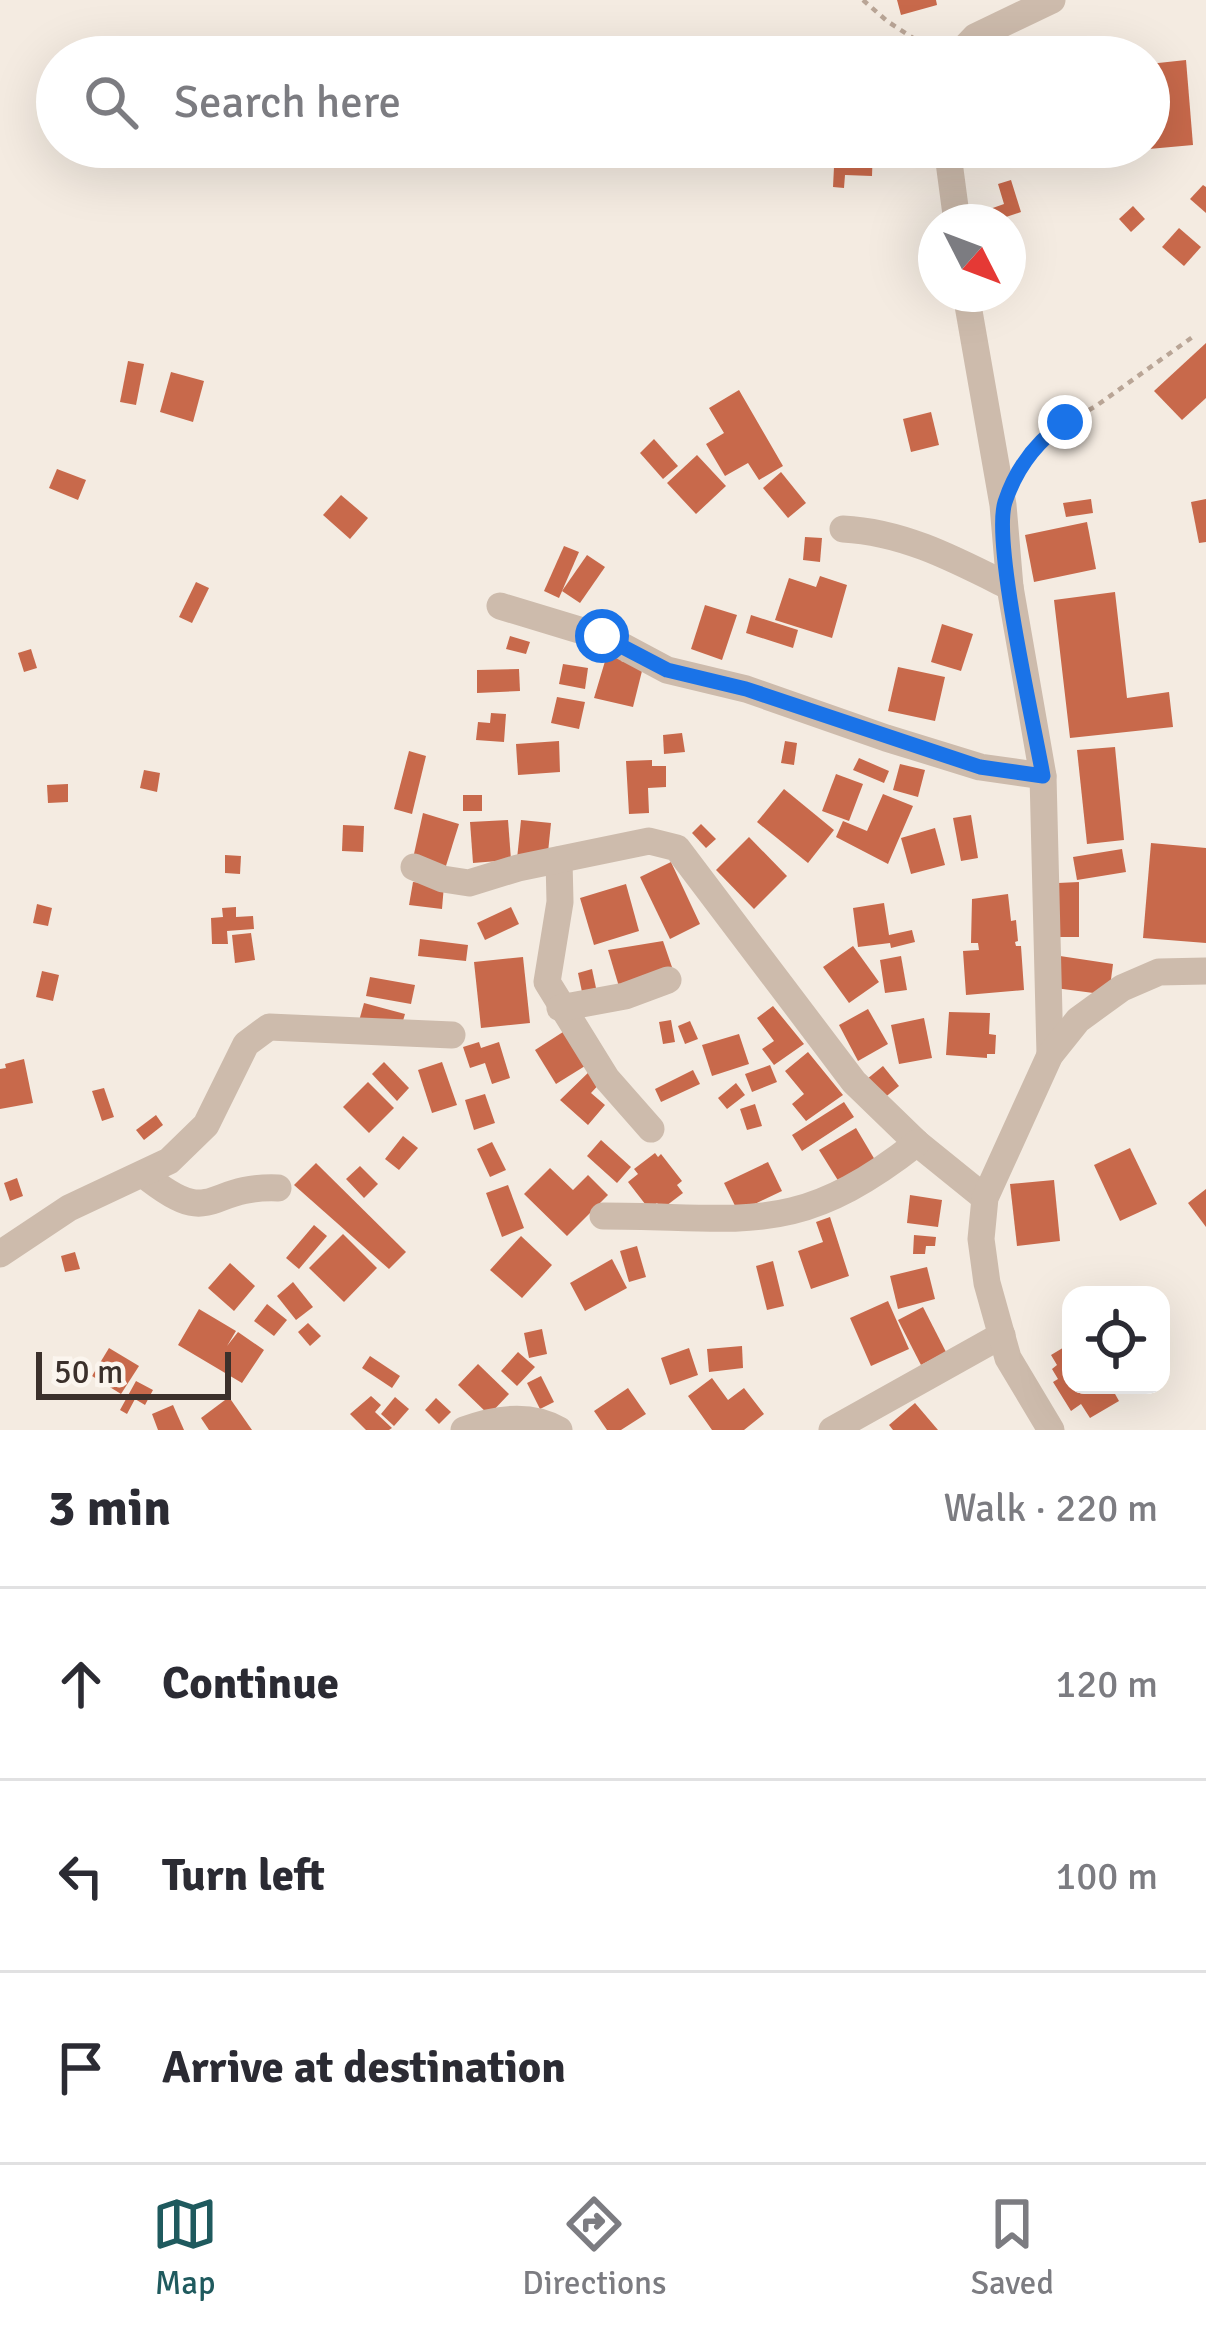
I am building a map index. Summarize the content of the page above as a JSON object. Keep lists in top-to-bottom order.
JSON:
{
  "scale_bar": "50 m",
  "north": "bottom right",
  "page": {
    "search": "Search here",
    "scale": "50 m",
    "heading": ["3 min", "Walk · 220 m"],
    "list": [
      ["Continue", "120 m"],
      ["Turn left", "100 m"],
      "Arrive at destination"
    ],
    "nav": ["Map", "Directions", "Saved"]
  }
}
